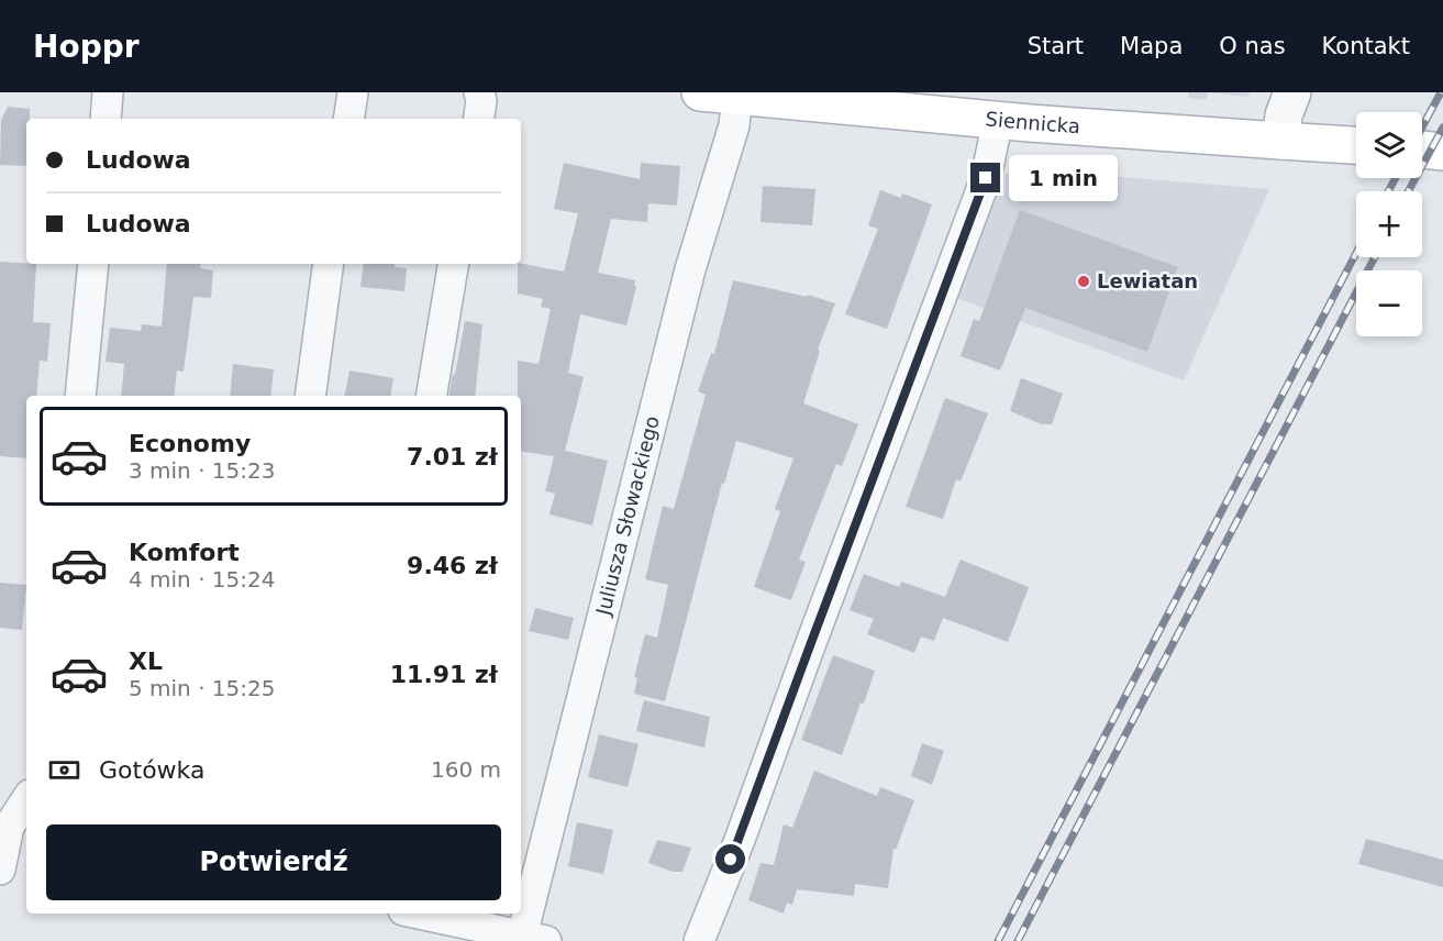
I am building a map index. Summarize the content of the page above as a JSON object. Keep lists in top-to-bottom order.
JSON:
{
  "streets": {
    "main road": ["Siennicka"],
    "street": ["Juliusza Słowackiego"]
  },
  "crossings": [
    ["Siennicka", "Juliusza Słowackiego"]
  ],
  "places": ["Lewiatan"],
  "page": {
    "header": "Hoppr",
    "nav": [
      "Start",
      "Mapa",
      "O nas",
      "Kontakt"
    ],
    "map_buttons": ["+", "−"],
    "banner": ["Ludowa", "Ludowa"],
    "bubble": "1 min",
    "list": [
      {
        "name": "Economy",
        "note": "3 min · 15:23",
        "value": "7.01 zł"
      },
      {
        "name": "Komfort",
        "note": "4 min · 15:24",
        "value": "9.46 zł"
      },
      {
        "name": "XL",
        "note": "5 min · 15:25",
        "value": "11.91 zł"
      }
    ],
    "pay": ["Gotówka", "160 m"],
    "buttons": "Potwierdź"
  }
}
